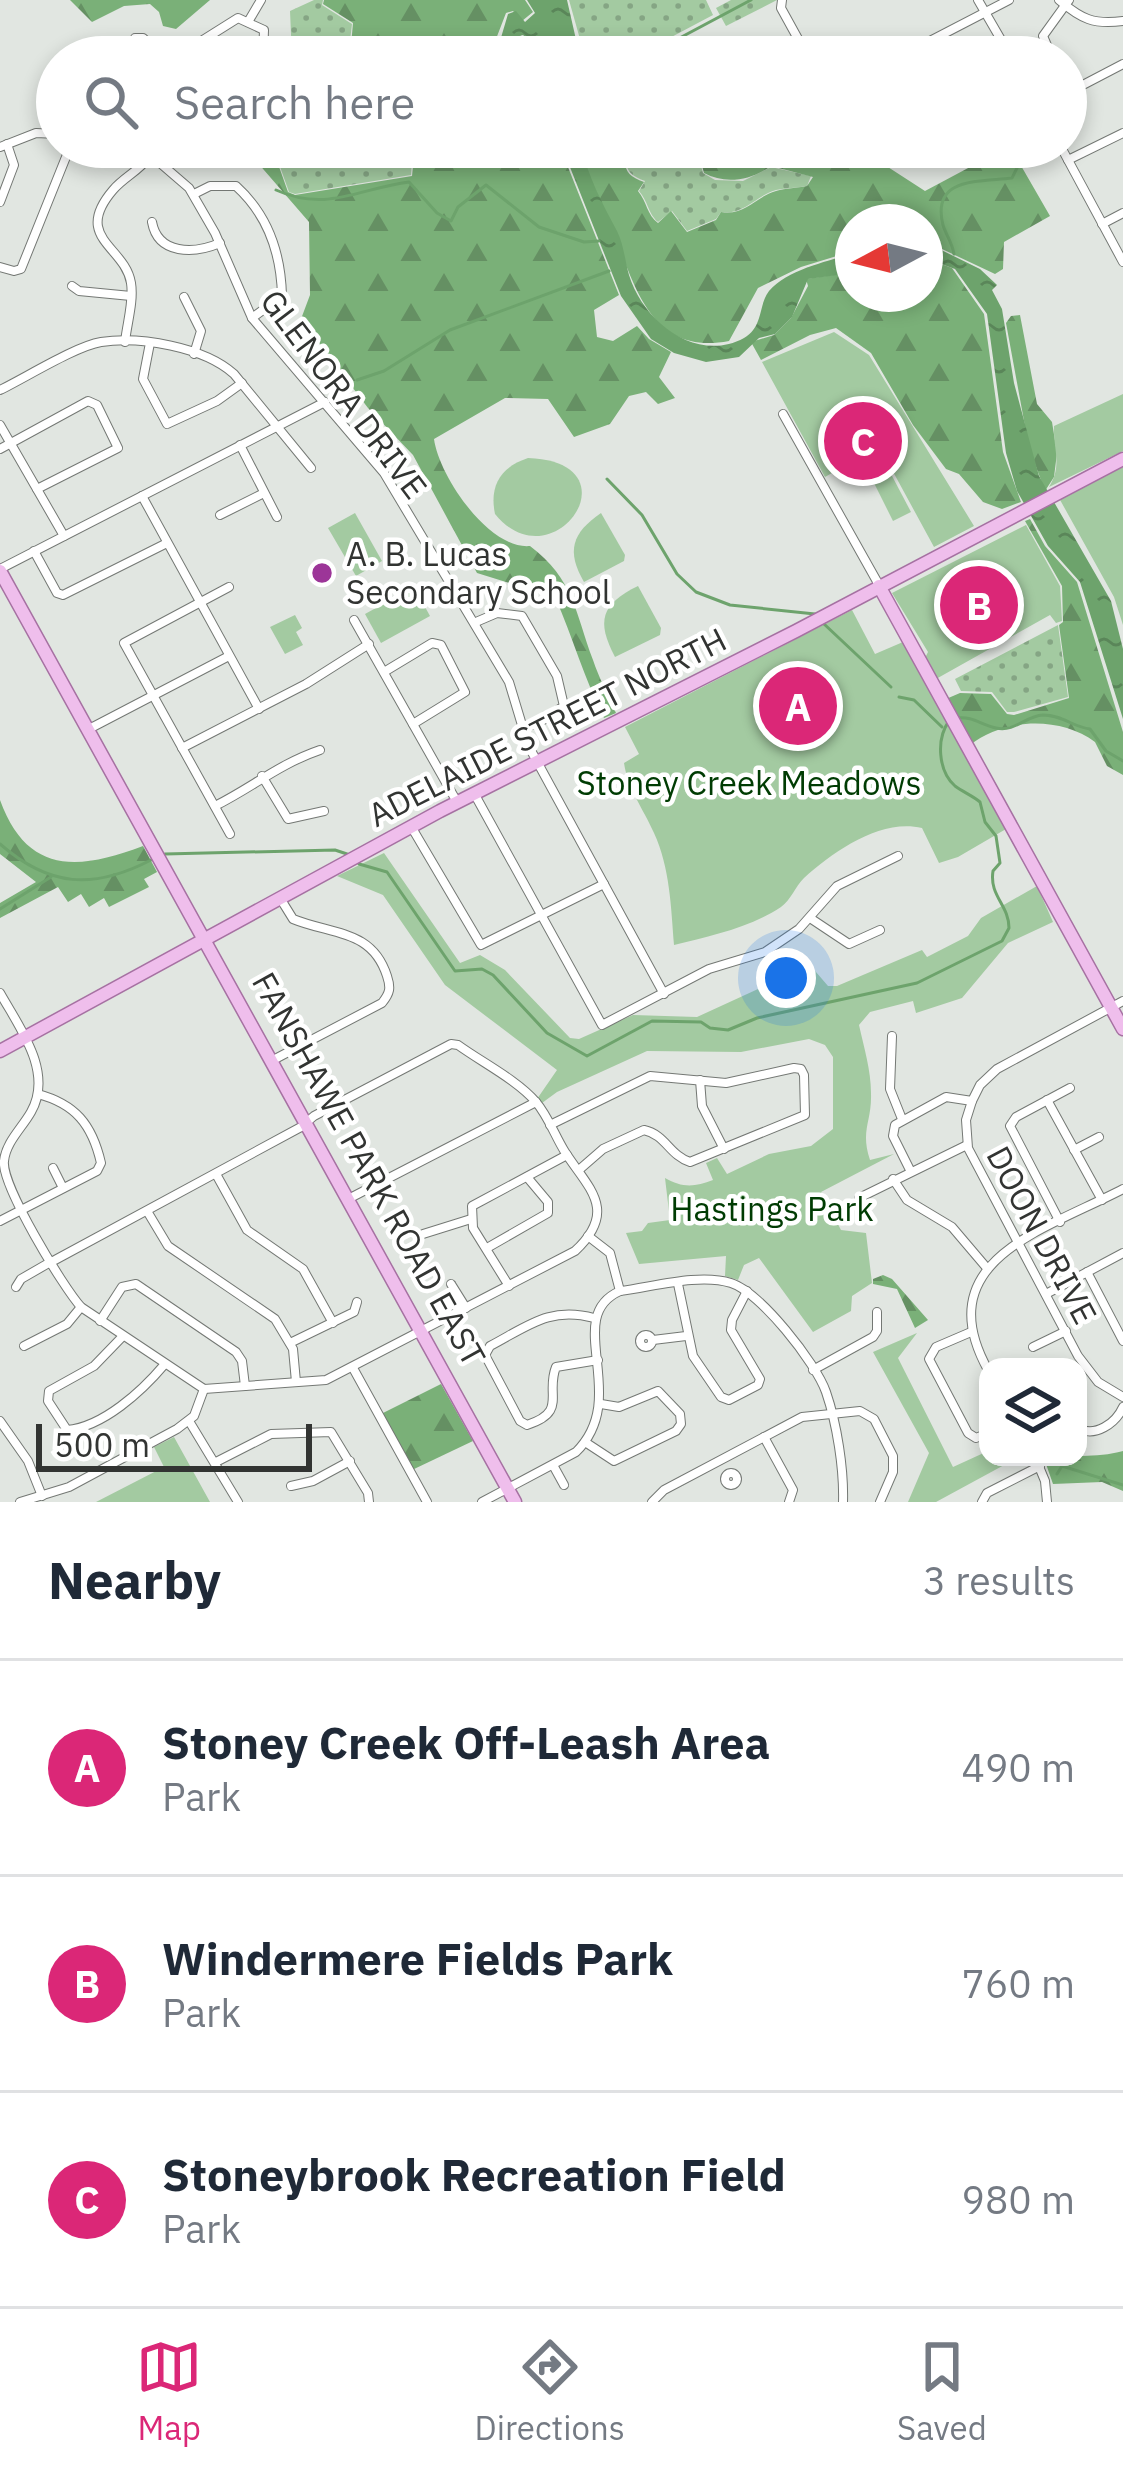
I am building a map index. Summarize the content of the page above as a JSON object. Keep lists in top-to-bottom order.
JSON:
{
  "streets": {
    "main road": ["ADELAIDE STREET NORTH", "FANSHAWE PARK ROAD EAST"],
    "street": ["GLENORA DRIVE", "DOON DRIVE"]
  },
  "crossings": [
    ["GLENORA DRIVE", "ADELAIDE STREET NORTH"],
    ["ADELAIDE STREET NORTH", "FANSHAWE PARK ROAD EAST"]
  ],
  "parks": ["Stoney Creek Meadows", "Hastings Park"],
  "places": ["A. B. Lucas Secondary School"],
  "scale_bar": "500 m",
  "north": "left",
  "page": {
    "search": "Search here",
    "pins": ["C", "B", "A"],
    "scale": "500 m",
    "heading": ["Nearby", "3 results"],
    "list": [
      {
        "mark": "A",
        "name": "Stoney Creek Off-Leash Area",
        "note": "Park",
        "value": "490 m"
      },
      {
        "mark": "B",
        "name": "Windermere Fields Park",
        "note": "Park",
        "value": "760 m"
      },
      {
        "mark": "C",
        "name": "Stoneybrook Recreation Field",
        "note": "Park",
        "value": "980 m"
      }
    ],
    "nav": ["Map", "Directions", "Saved"]
  }
}
